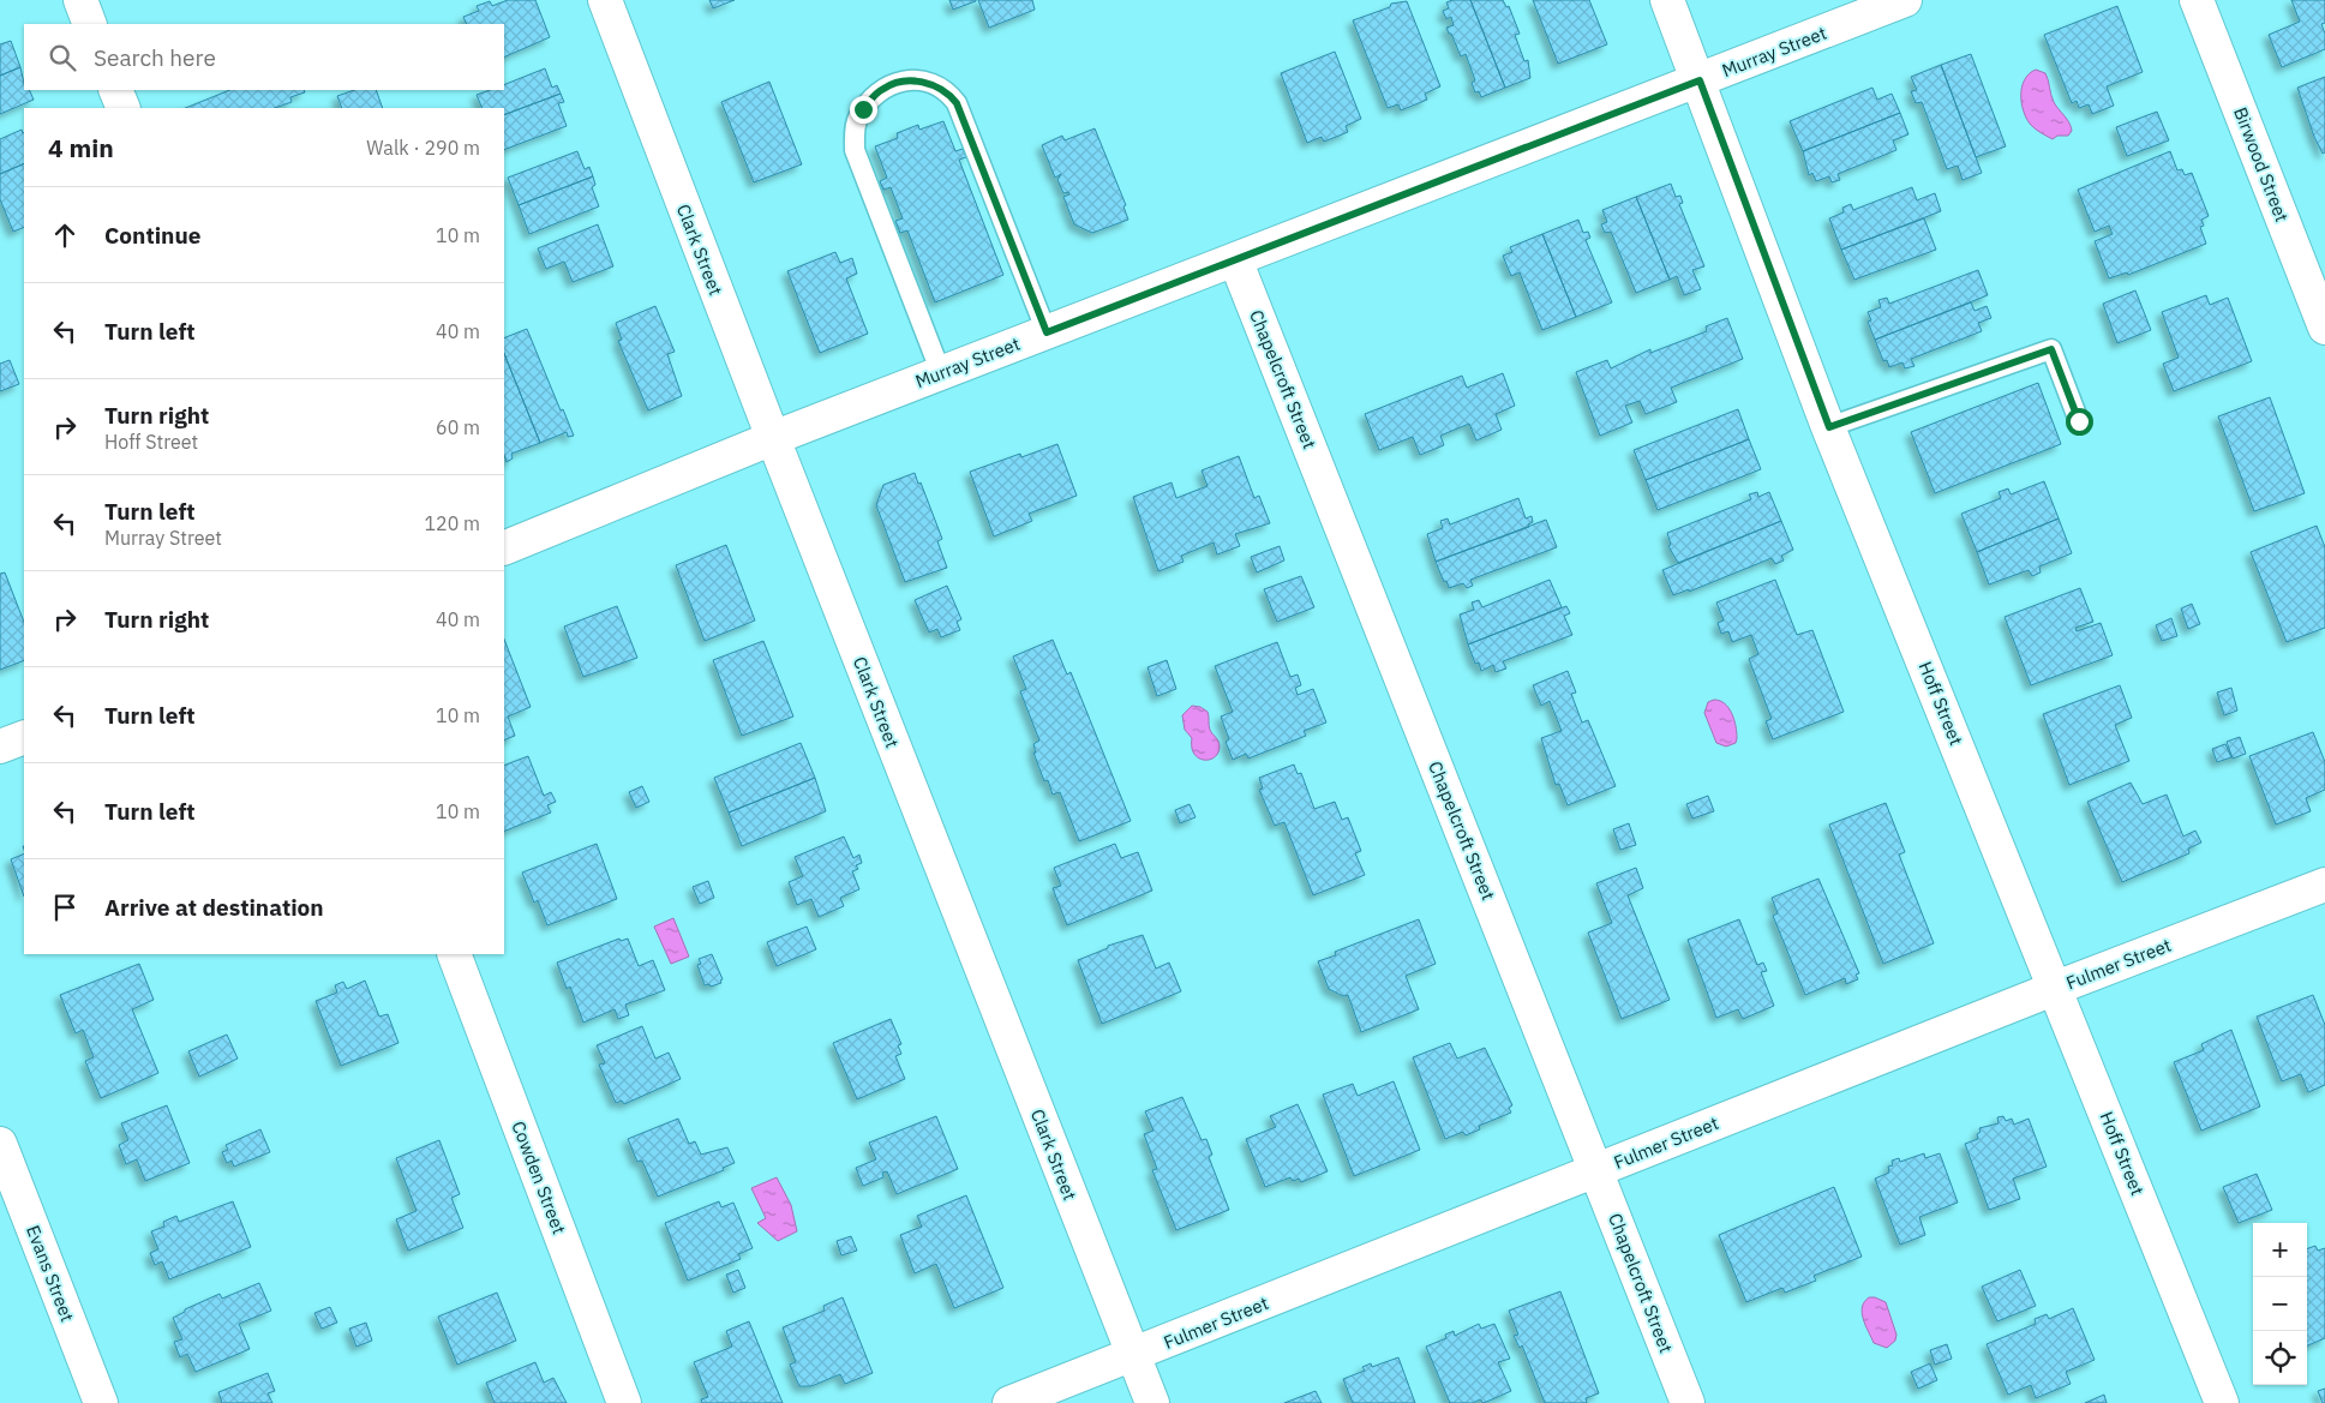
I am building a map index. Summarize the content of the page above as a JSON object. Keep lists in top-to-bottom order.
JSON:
{
  "streets": {
    "street": [
      "Murray Street",
      "Birwood Street",
      "Clark Street",
      "Chapelcroft Street",
      "Hoff Street",
      "Fulmer Street",
      "Cowden Street",
      "Evans Street"
    ]
  },
  "crossings": [
    ["Murray Street", "Clark Street"],
    ["Murray Street", "Chapelcroft Street"],
    ["Murray Street", "Hoff Street"],
    ["Clark Street", "Fulmer Street"],
    ["Chapelcroft Street", "Fulmer Street"],
    ["Hoff Street", "Fulmer Street"]
  ],
  "page": {
    "search": "Search here",
    "heading": ["4 min", "Walk · 290 m"],
    "list": [
      ["Continue", "10 m"],
      ["Turn left", "40 m"],
      ["Turn right", "Hoff Street", "60 m"],
      ["Turn left", "Murray Street", "120 m"],
      ["Turn right", "40 m"],
      ["Turn left", "10 m"],
      ["Turn left", "10 m"],
      "Arrive at destination"
    ],
    "map_buttons": ["+", "−"]
  }
}
